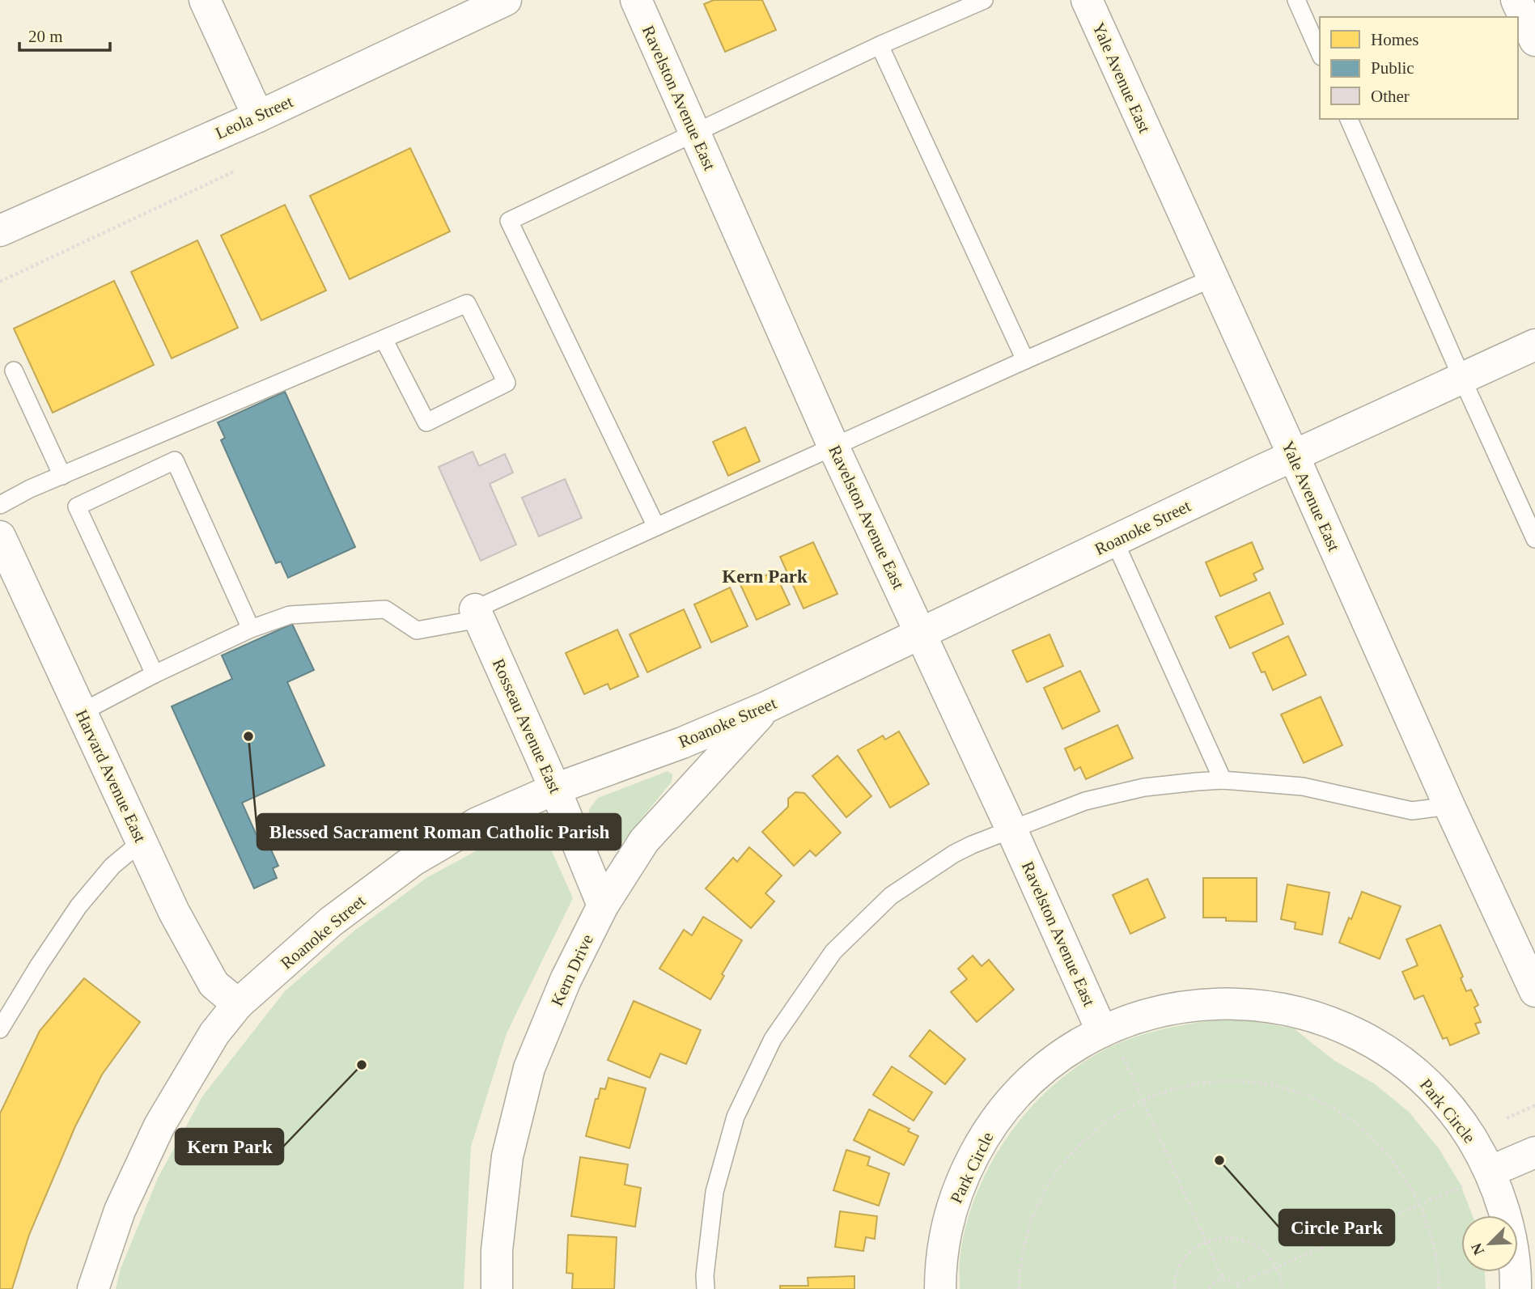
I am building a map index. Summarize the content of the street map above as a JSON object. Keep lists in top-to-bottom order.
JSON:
{
  "streets": {
    "street": [
      "Yale Avenue East",
      "Ravelston Avenue East",
      "Leola Street",
      "Roanoke Street",
      "Rosseau Avenue East",
      "Harvard Avenue East",
      "Kern Drive",
      "Park Circle"
    ]
  },
  "crossings": [
    ["Yale Avenue East", "Roanoke Street"],
    ["Ravelston Avenue East", "Roanoke Street"],
    ["Ravelston Avenue East", "Park Circle"],
    ["Roanoke Street", "Rosseau Avenue East"],
    ["Roanoke Street", "Harvard Avenue East"],
    ["Roanoke Street", "Kern Drive"],
    ["Rosseau Avenue East", "Kern Drive"]
  ],
  "districts": ["Kern Park"],
  "places": ["Blessed Sacrament Roman Catholic Parish", "Kern Park", "Circle Park"],
  "legend": ["Homes", "Public", "Other"],
  "scale_bar": "20 m",
  "north": "bottom left"
}
